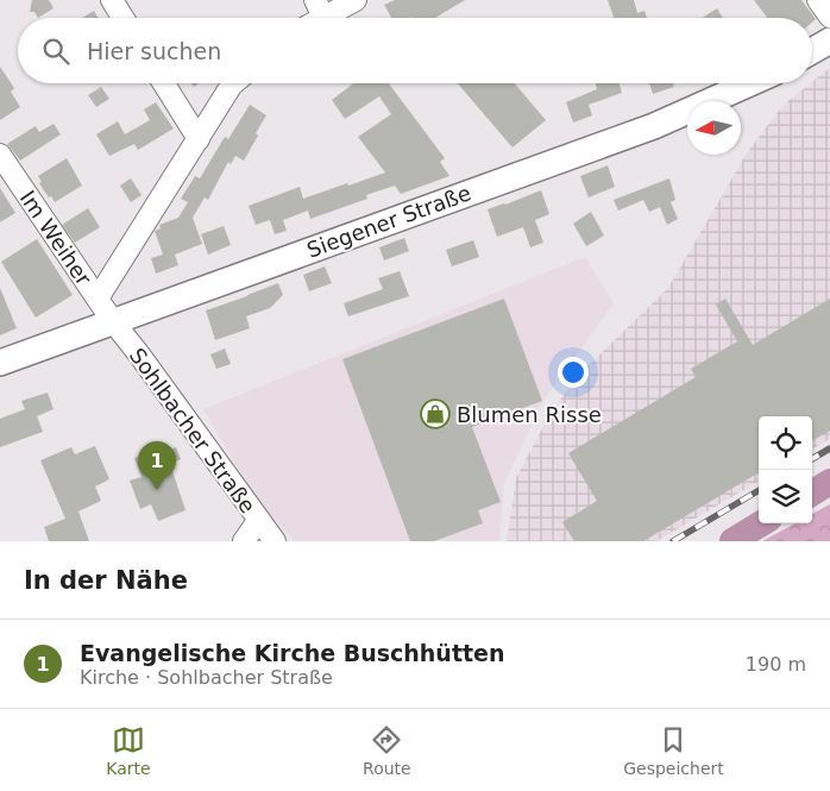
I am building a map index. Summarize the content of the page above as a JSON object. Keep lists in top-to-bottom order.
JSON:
{
  "streets": {
    "main road": ["Siegener Straße"],
    "street": ["Im Weiher", "Sohlbacher Straße"]
  },
  "crossings": [
    ["Siegener Straße", "Im Weiher"],
    ["Siegener Straße", "Sohlbacher Straße"],
    ["Im Weiher", "Sohlbacher Straße"]
  ],
  "places": {
    "shop": ["Blumen Risse"]
  },
  "north": "left",
  "page": {
    "search": "Hier suchen",
    "pins": "1",
    "heading": "In der Nähe",
    "list": [
      {
        "mark": "1",
        "name": "Evangelische Kirche Buschhütten",
        "note": "Kirche · Sohlbacher Straße",
        "value": "190 m"
      }
    ],
    "nav": ["Karte", "Route", "Gespeichert"]
  }
}
